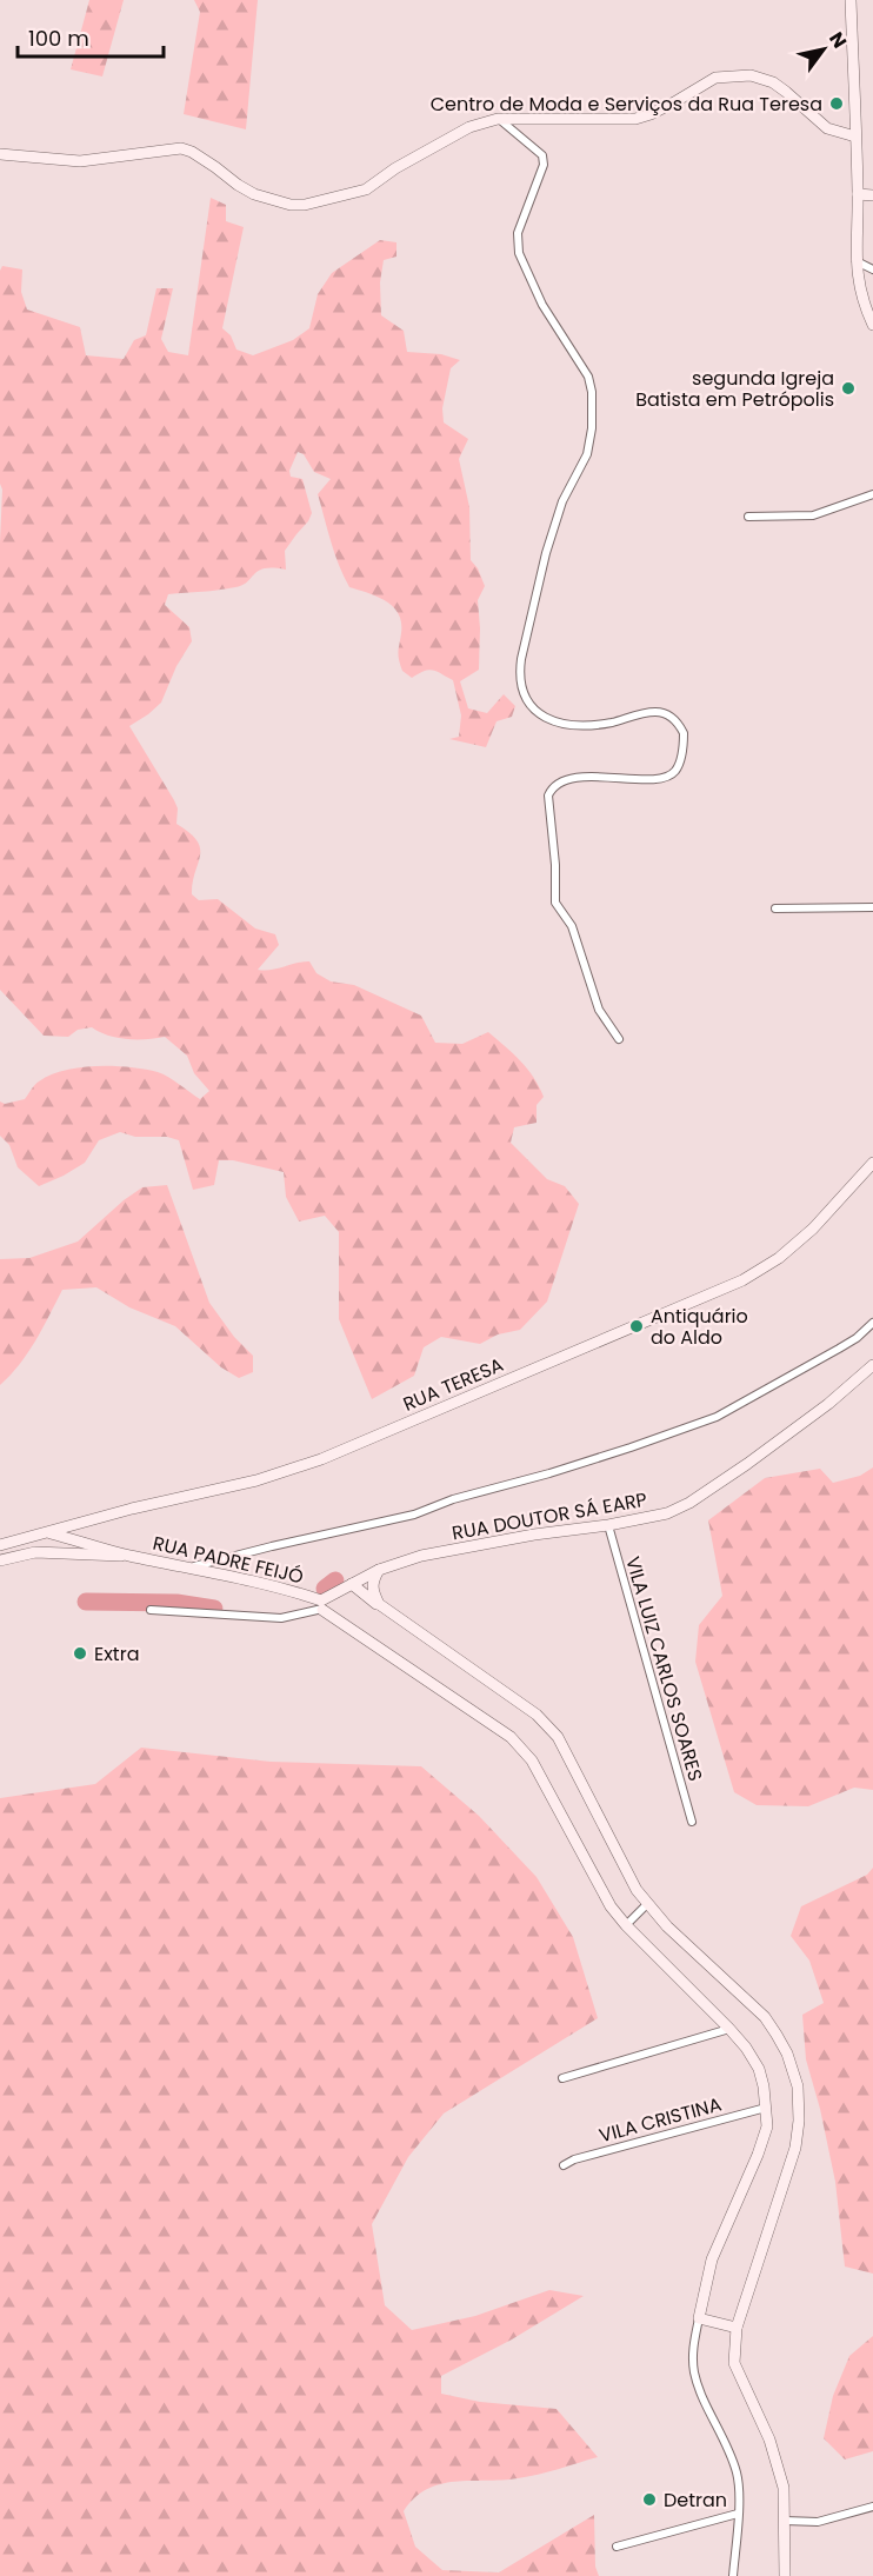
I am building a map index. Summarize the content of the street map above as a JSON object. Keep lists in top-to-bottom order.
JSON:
{
  "streets": {
    "street": [
      "RUA TERESA",
      "RUA DOUTOR SÁ EARP",
      "RUA PADRE FEIJÓ",
      "VILA LUIZ CARLOS SOARES",
      "VILA CRISTINA"
    ]
  },
  "crossings": [
    ["RUA TERESA", "RUA PADRE FEIJÓ"],
    ["RUA DOUTOR SÁ EARP", "RUA PADRE FEIJÓ"],
    ["RUA DOUTOR SÁ EARP", "VILA LUIZ CARLOS SOARES"],
    ["RUA PADRE FEIJÓ", "VILA CRISTINA"]
  ],
  "places": [
    "Centro de Moda e Serviços da Rua Teresa",
    "segunda Igreja Batista em Petrópolis",
    "Antiquário do Aldo",
    "Extra",
    "Detran"
  ],
  "scale_bar": "100 m",
  "north": "top right"
}
